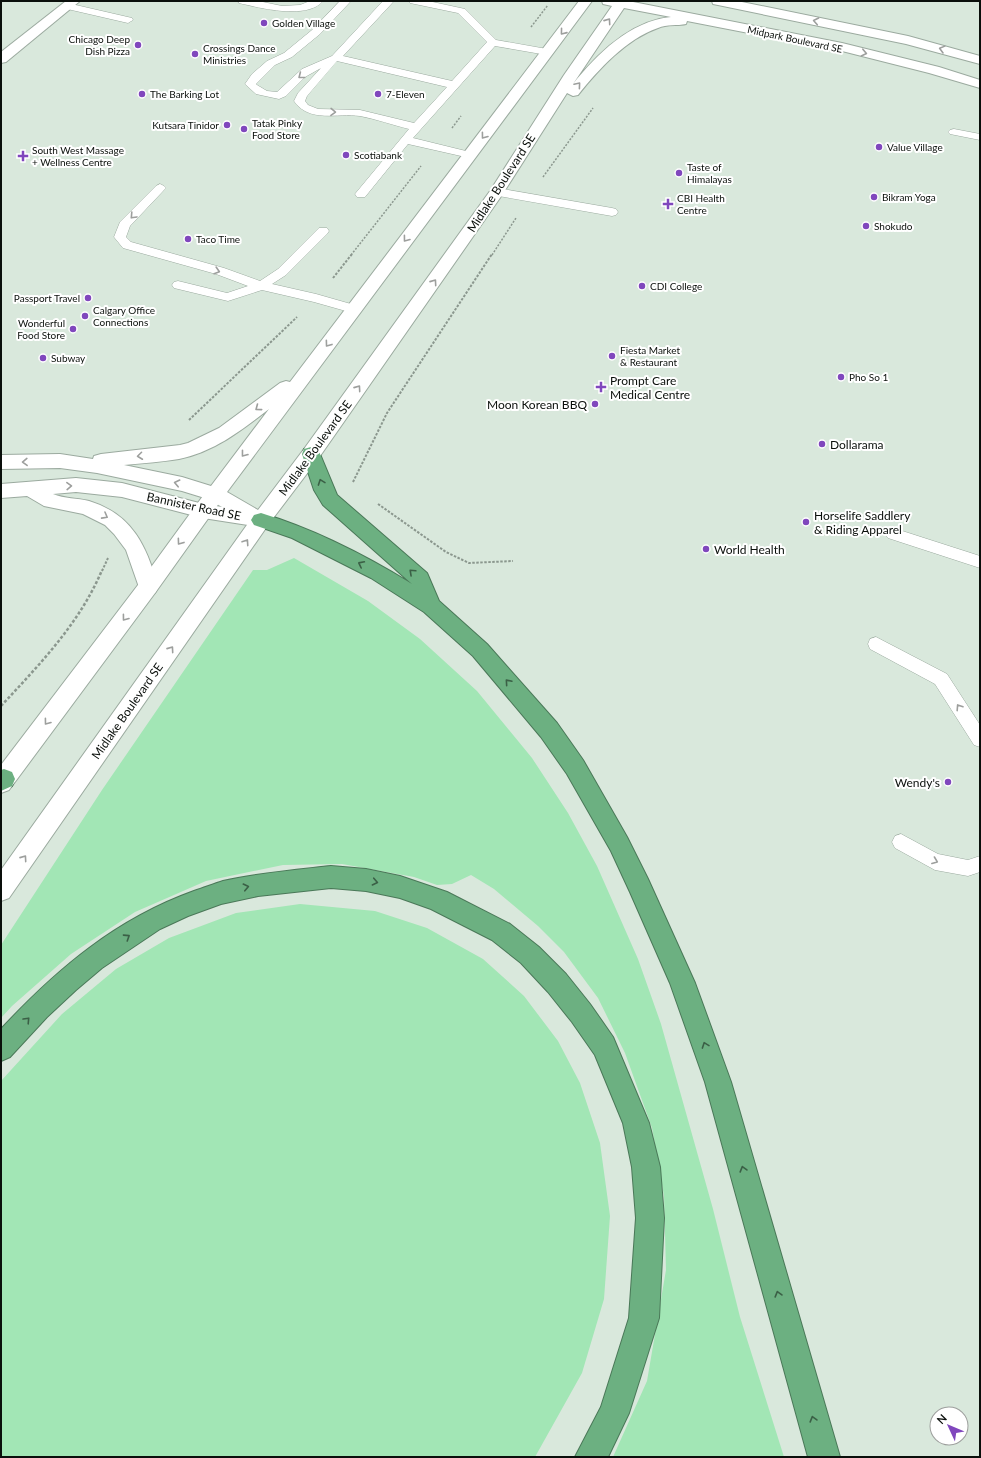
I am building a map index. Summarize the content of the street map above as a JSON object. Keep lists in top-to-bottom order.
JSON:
{
  "streets": {
    "street": ["Midpark Boulevard SE", "Midlake Boulevard SE", "Bannister Road SE"]
  },
  "crossings": [
    ["Midpark Boulevard SE", "Midlake Boulevard SE"],
    ["Midlake Boulevard SE", "Bannister Road SE"]
  ],
  "places": {
    "other": [
      "Golden Village",
      "Chicago Deep Dish Pizza",
      "Crossings Dance Ministries",
      "The Barking Lot",
      "7-Eleven",
      "Kutsara Tinidor",
      "Tatak Pinky Food Store",
      "Value Village",
      "Scotiabank",
      "Taste of Himalayas",
      "Bikram Yoga",
      "Shokudo",
      "Taco Time",
      "CDI College",
      "Passport Travel",
      "Calgary Office Connections",
      "Wonderful Food Store",
      "Fiesta Market & Restaurant",
      "Subway",
      "Pho So 1",
      "Moon Korean BBQ",
      "Dollarama",
      "Horselife Saddlery & Riding Apparel",
      "World Health",
      "Wendy's"
    ],
    "health": ["South West Massage + Wellness Centre", "CBI Health Centre", "Prompt Care Medical Centre"]
  },
  "north": "top left"
}
